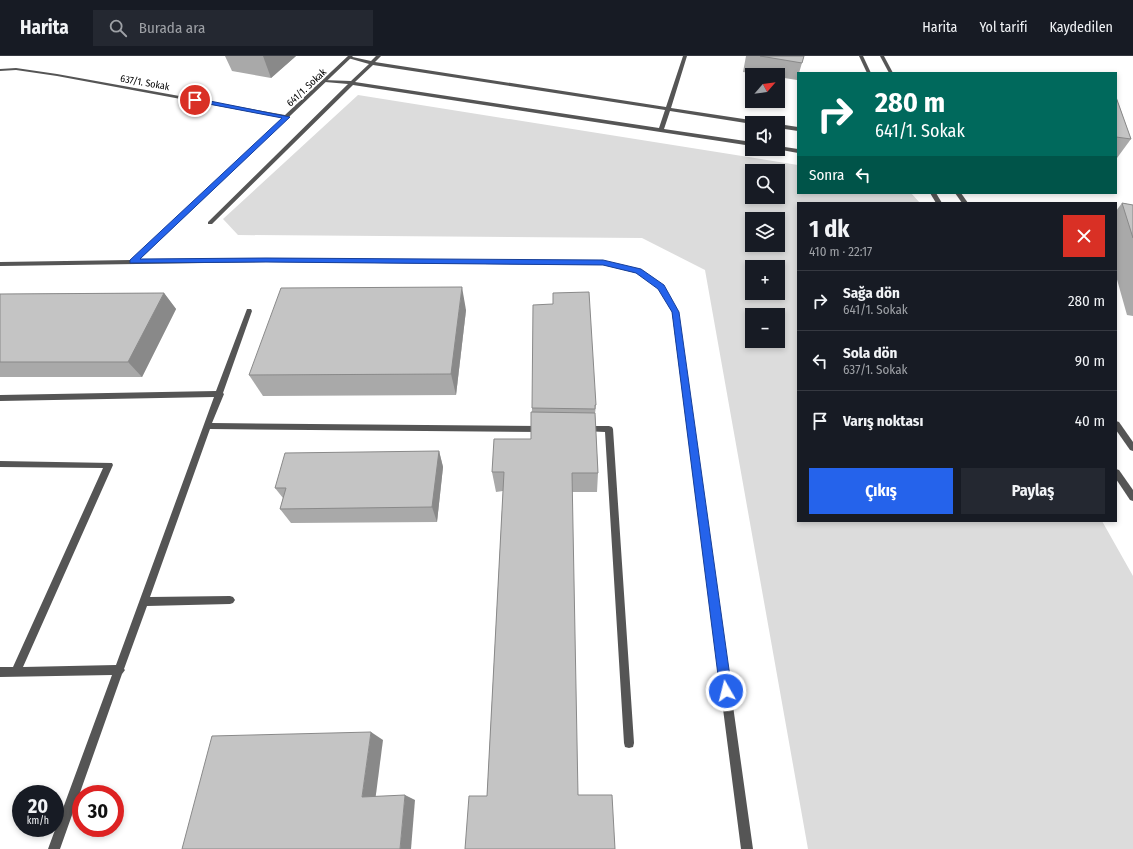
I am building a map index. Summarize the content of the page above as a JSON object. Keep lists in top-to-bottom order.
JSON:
{
  "streets": {
    "street": ["637/1. Sokak", "641/1. Sokak"]
  },
  "crossings": [
    ["637/1. Sokak", "641/1. Sokak"]
  ],
  "north": "top right",
  "page": {
    "header": "Harita",
    "search": "Burada ara",
    "nav": ["Harita", "Yol tarifi", "Kaydedilen"],
    "map_buttons": ["+", "−"],
    "turn": ["280 m", "641/1. Sokak"],
    "then": "Sonra",
    "heading": ["1 dk", "410 m · 22:17"],
    "list": [
      {
        "name": "Sağa dön",
        "note": "641/1. Sokak",
        "value": "280 m"
      },
      {
        "name": "Sola dön",
        "note": "637/1. Sokak",
        "value": "90 m"
      },
      {
        "name": "Varış noktası",
        "value": "40 m"
      }
    ],
    "buttons": ["Çıkış", "Paylaş"],
    "speed": "20 km/h",
    "limit": "30"
  }
}
